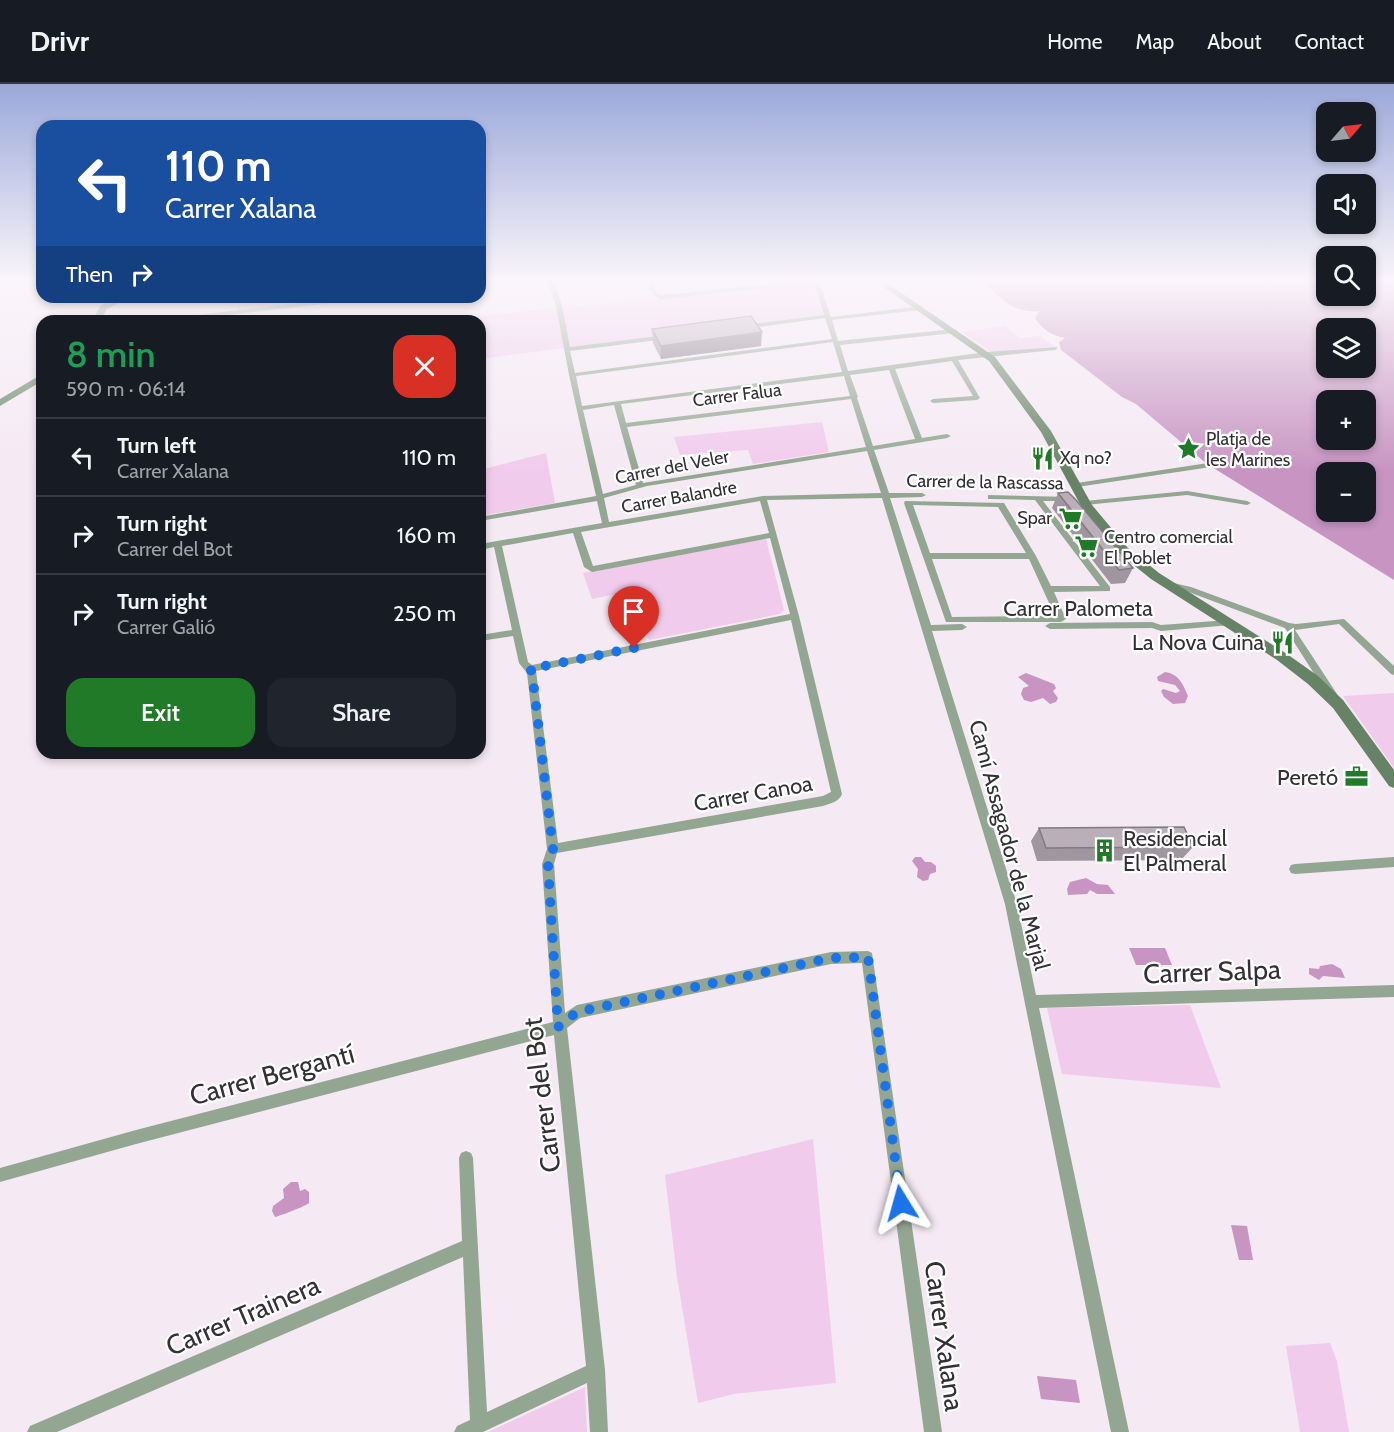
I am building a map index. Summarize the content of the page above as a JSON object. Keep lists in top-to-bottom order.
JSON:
{
  "streets": {
    "street": [
      "Carrer Falua",
      "Carrer del Veler",
      "Carrer de la Rascassa",
      "Carrer Balandre",
      "Carrer Palometa",
      "Carrer Canoa",
      "Camí Assagador de la Marjal",
      "Carrer Salpa",
      "Carrer Bergantí",
      "Carrer del Bot",
      "Carrer Trainera",
      "Carrer Xalana"
    ]
  },
  "crossings": [
    ["Carrer Falua", "Camí Assagador de la Marjal"],
    ["Carrer del Veler", "Camí Assagador de la Marjal"],
    ["Carrer de la Rascassa", "Carrer Balandre"],
    ["Carrer de la Rascassa", "Camí Assagador de la Marjal"],
    ["Carrer Balandre", "Carrer Canoa"],
    ["Carrer Balandre", "Camí Assagador de la Marjal"],
    ["Carrer Balandre", "Carrer del Bot"],
    ["Carrer Palometa", "Camí Assagador de la Marjal"],
    ["Carrer Canoa", "Carrer del Bot"],
    ["Camí Assagador de la Marjal", "Carrer Salpa"],
    ["Carrer Bergantí", "Carrer del Bot"],
    ["Carrer Bergantí", "Carrer Xalana"],
    ["Carrer del Bot", "Carrer Xalana"]
  ],
  "places": {
    "place": ["Platja de les Marines"],
    "restaurant": ["Xq no?", "La Nova Cuina"],
    "supermarket": ["Spar", "Centro comercial El Poblet"],
    "office": ["Peretó"],
    "building": ["Residencial El Palmeral"]
  },
  "north": "top right",
  "page": {
    "header": "Drivr",
    "nav": [
      "Home",
      "Map",
      "About",
      "Contact"
    ],
    "map_buttons": ["+", "−"],
    "turn": ["110 m", "Carrer Xalana"],
    "then": "Then",
    "heading": ["8 min", "590 m · 06:14"],
    "list": [
      {
        "name": "Turn left",
        "note": "Carrer Xalana",
        "value": "110 m"
      },
      {
        "name": "Turn right",
        "note": "Carrer del Bot",
        "value": "160 m"
      },
      {
        "name": "Turn right",
        "note": "Carrer Galió",
        "value": "250 m"
      }
    ],
    "buttons": ["Exit", "Share"]
  }
}
